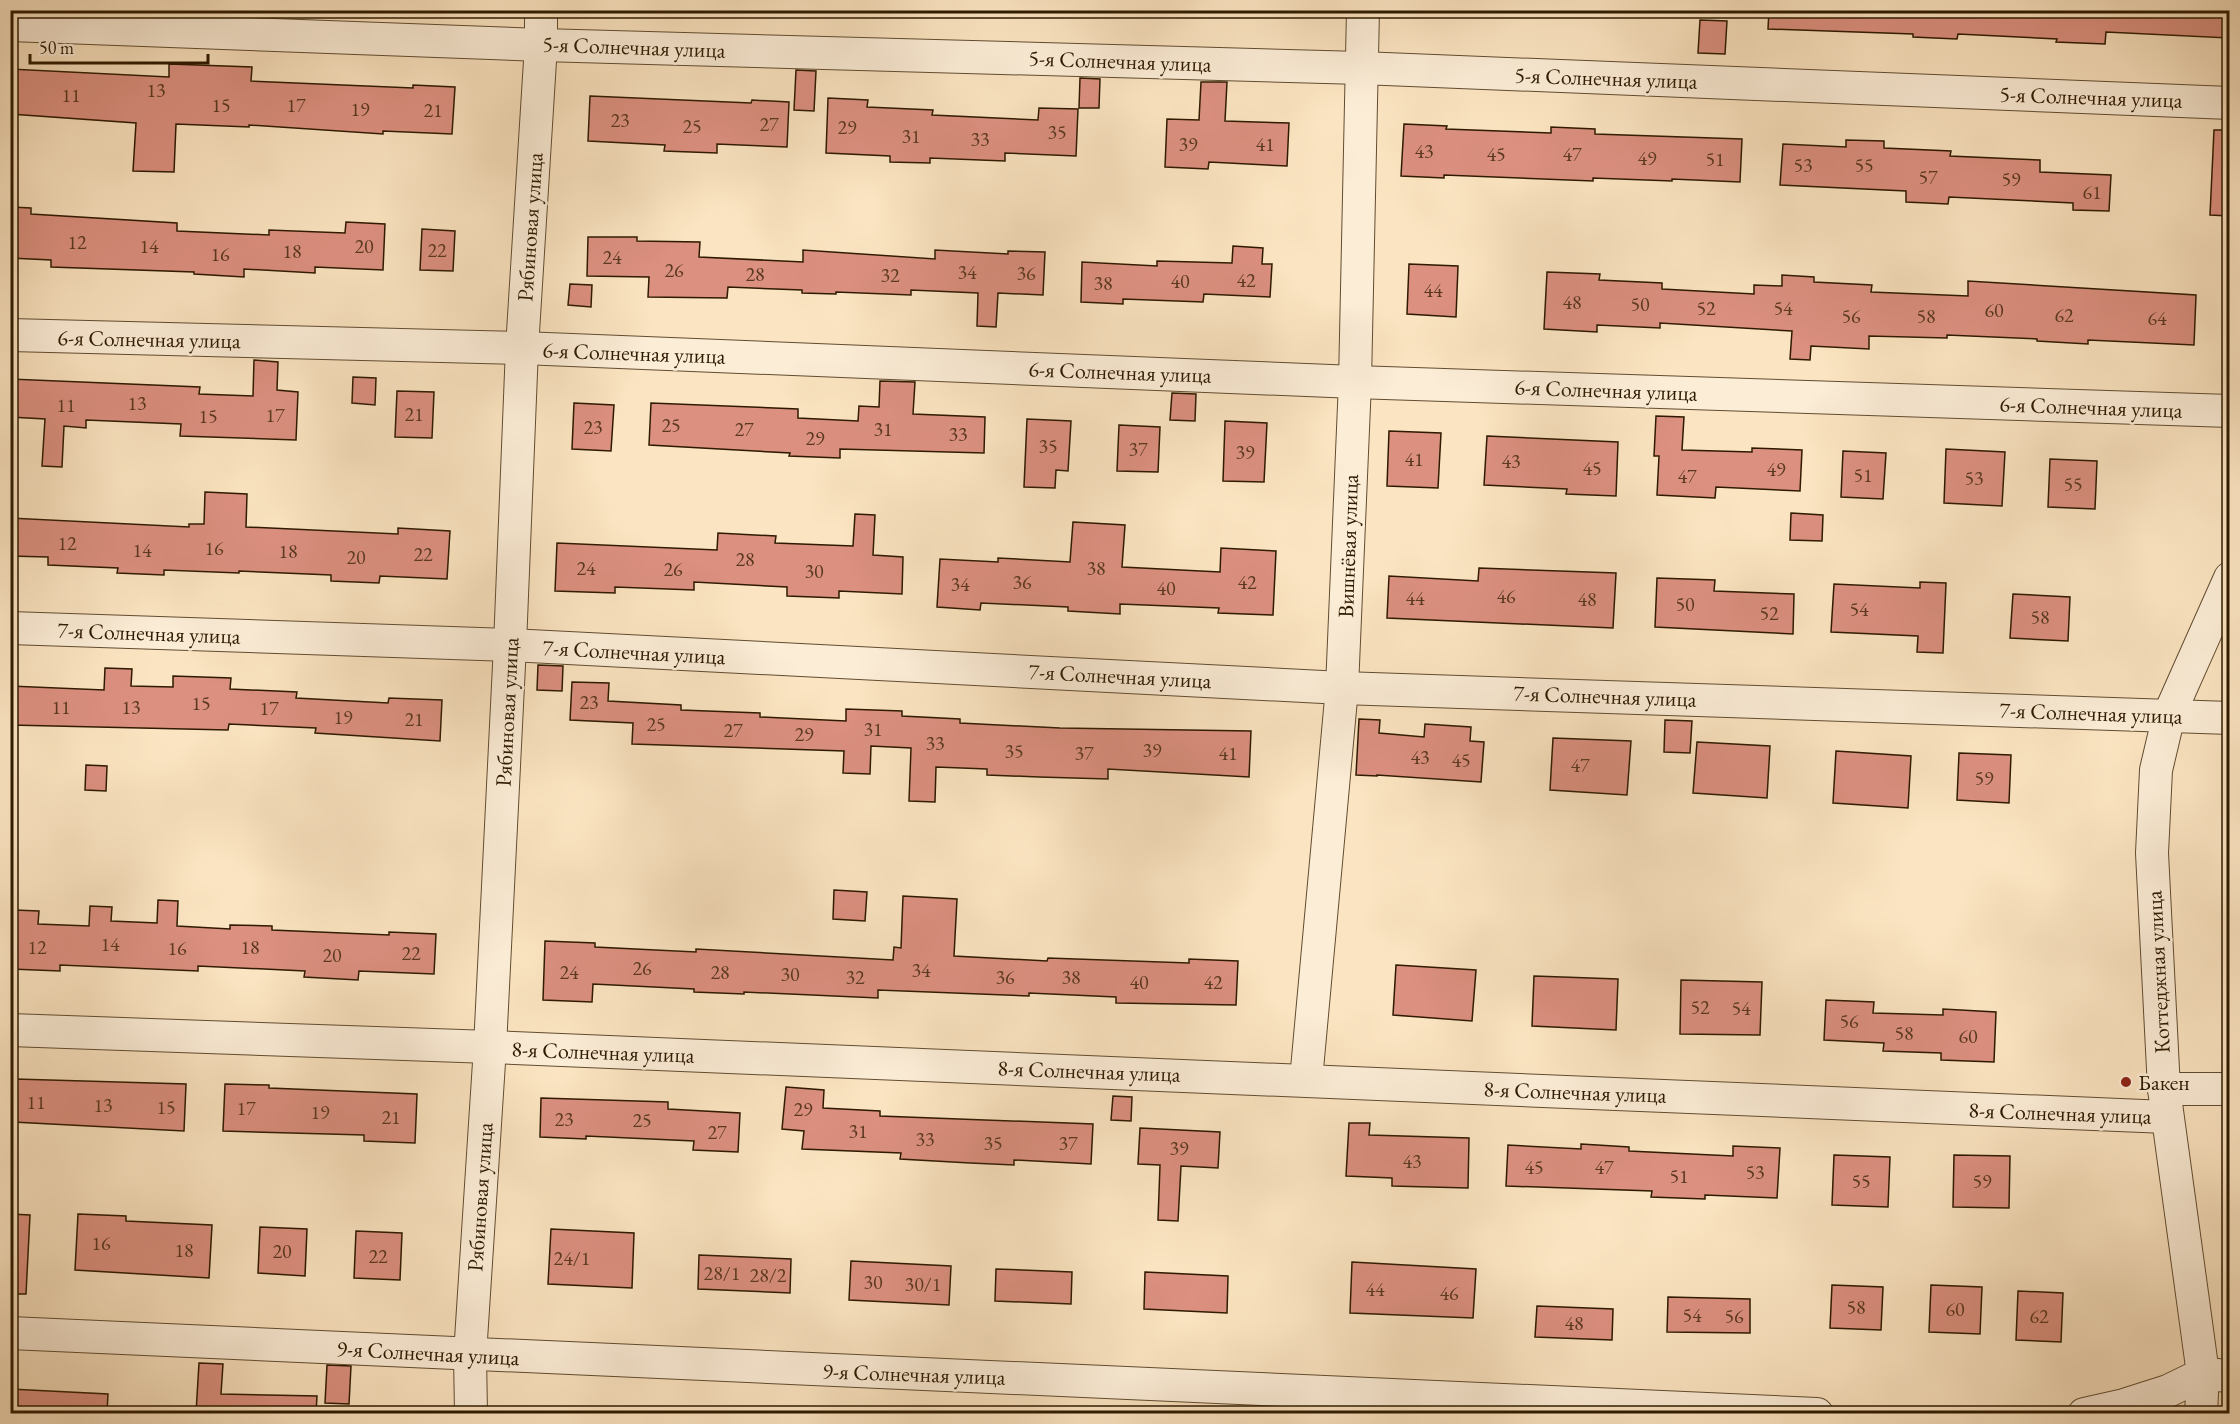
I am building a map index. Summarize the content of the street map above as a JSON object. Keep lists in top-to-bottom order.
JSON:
{
  "streets": {
    "street": [
      "5-я Солнечная улица",
      "Рябиновая улица",
      "6-я Солнечная улица",
      "Вишнёвая улица",
      "7-я Солнечная улица",
      "Коттеджная улица",
      "8-я Солнечная улица",
      "9-я Солнечная улица"
    ]
  },
  "crossings": [
    ["5-я Солнечная улица", "Рябиновая улица"],
    ["5-я Солнечная улица", "Вишнёвая улица"],
    ["Рябиновая улица", "6-я Солнечная улица"],
    ["Рябиновая улица", "7-я Солнечная улица"],
    ["Рябиновая улица", "8-я Солнечная улица"],
    ["Рябиновая улица", "9-я Солнечная улица"],
    ["6-я Солнечная улица", "Вишнёвая улица"],
    ["Вишнёвая улица", "7-я Солнечная улица"],
    ["Вишнёвая улица", "8-я Солнечная улица"],
    ["7-я Солнечная улица", "Коттеджная улица"],
    ["Коттеджная улица", "8-я Солнечная улица"]
  ],
  "places": ["Бакен"],
  "house_numbers": [
    "13",
    "11",
    "15",
    "17",
    "19",
    "21",
    "23",
    "27",
    "25",
    "29",
    "35",
    "31",
    "33",
    "39",
    "41",
    "43",
    "45",
    "47",
    "49",
    "51",
    "53",
    "55",
    "57",
    "59",
    "61",
    "12",
    "14",
    "20",
    "22",
    "18",
    "16",
    "24",
    "26",
    "34",
    "36",
    "28",
    "32",
    "42",
    "40",
    "38",
    "44",
    "48",
    "50",
    "52",
    "54",
    "60",
    "62",
    "56",
    "58",
    "64",
    "13",
    "11",
    "21",
    "17",
    "15",
    "25",
    "23",
    "27",
    "31",
    "33",
    "29",
    "35",
    "37",
    "39",
    "41",
    "43",
    "45",
    "49",
    "51",
    "47",
    "53",
    "55",
    "12",
    "16",
    "14",
    "18",
    "22",
    "20",
    "28",
    "24",
    "38",
    "26",
    "30",
    "36",
    "42",
    "34",
    "40",
    "46",
    "44",
    "48",
    "50",
    "54",
    "52",
    "58",
    "23",
    "15",
    "11",
    "13",
    "17",
    "19",
    "21",
    "25",
    "31",
    "27",
    "29",
    "33",
    "39",
    "35",
    "37",
    "41",
    "43",
    "45",
    "47",
    "59",
    "14",
    "12",
    "18",
    "16",
    "22",
    "20",
    "26",
    "34",
    "24",
    "28",
    "30",
    "32",
    "36",
    "38",
    "40",
    "42",
    "52",
    "54",
    "56",
    "58",
    "60",
    "11",
    "13",
    "15",
    "17",
    "29",
    "19",
    "21",
    "23",
    "25",
    "31",
    "27",
    "33",
    "35",
    "37",
    "39",
    "43",
    "45",
    "47",
    "53",
    "51",
    "55",
    "59",
    "16",
    "18",
    "20",
    "22",
    "24/1",
    "28/1",
    "28/2",
    "30",
    "30/1",
    "44",
    "46",
    "58",
    "60",
    "54",
    "56",
    "62",
    "48"
  ],
  "scale_bar": "50 m"
}
